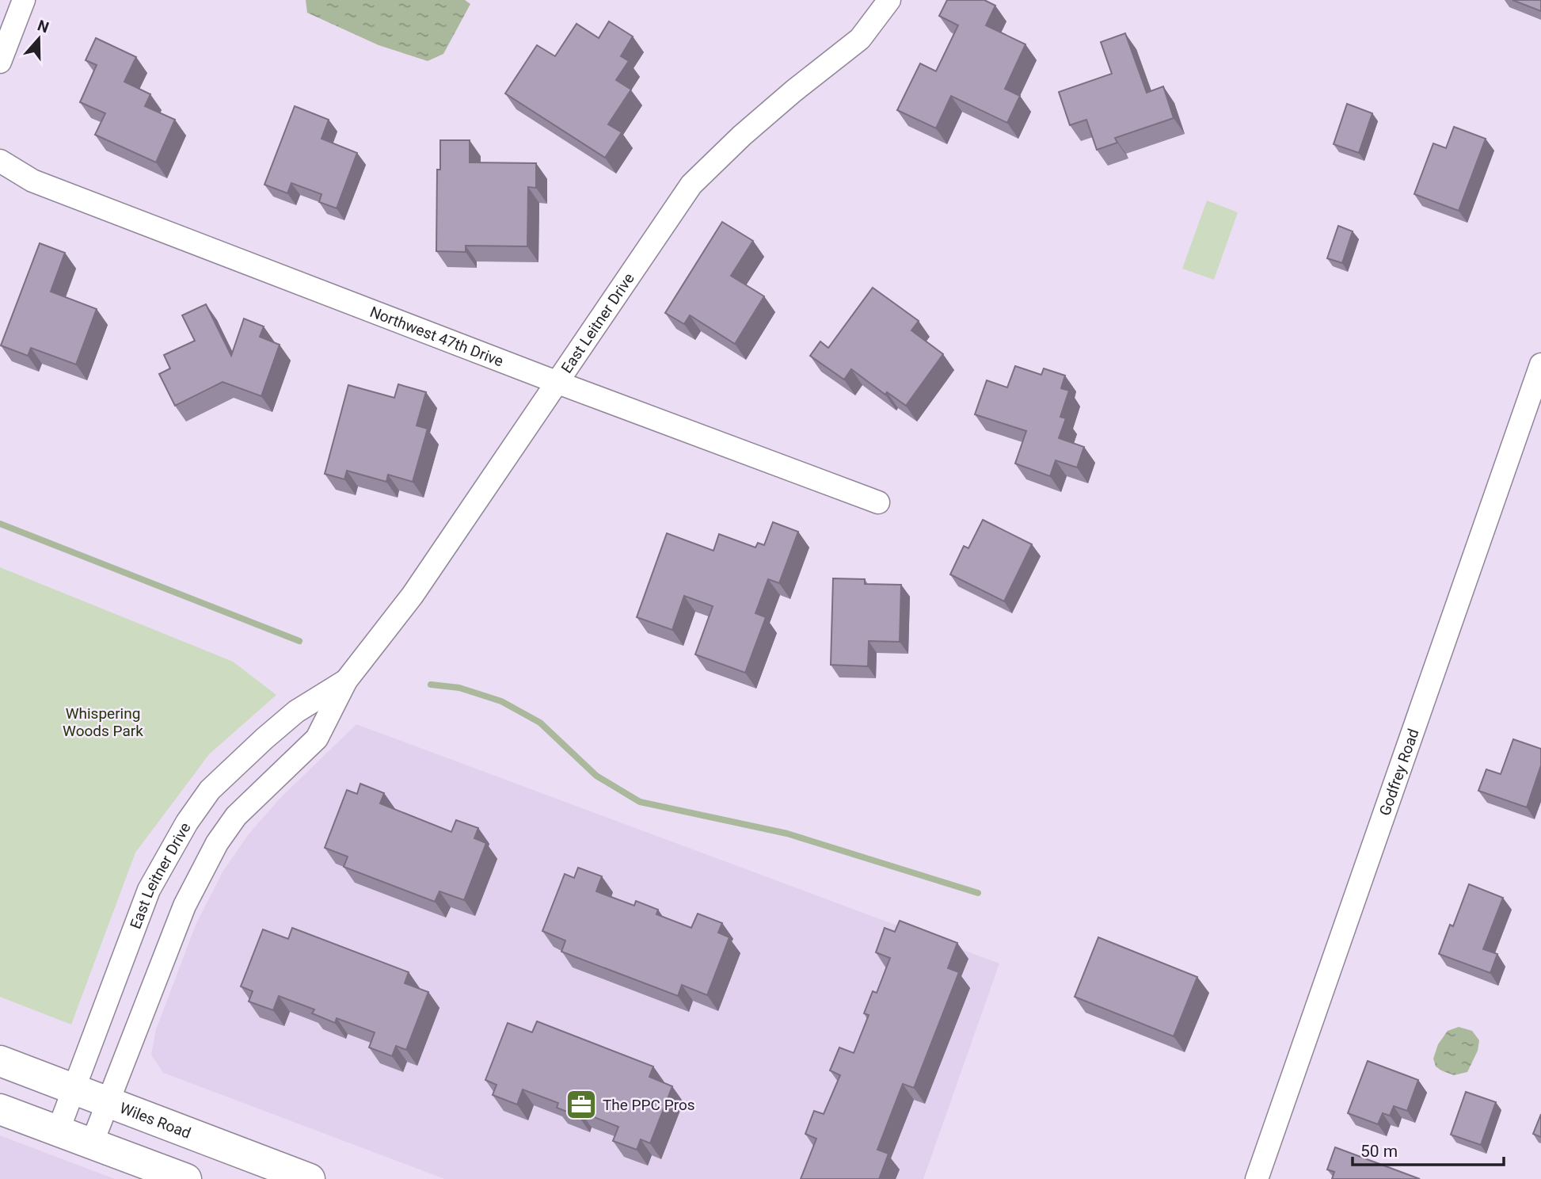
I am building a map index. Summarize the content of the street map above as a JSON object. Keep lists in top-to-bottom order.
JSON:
{
  "streets": {
    "main road": ["Wiles Road"],
    "street": ["East Leitner Drive", "Northwest 47th Drive", "Godfrey Road"]
  },
  "crossings": [
    ["East Leitner Drive", "Northwest 47th Drive"],
    ["East Leitner Drive", "Wiles Road"]
  ],
  "parks": ["Whispering Woods Park"],
  "places": {
    "office": ["The PPC Pros"]
  },
  "scale_bar": "50 m",
  "north": "top"
}
